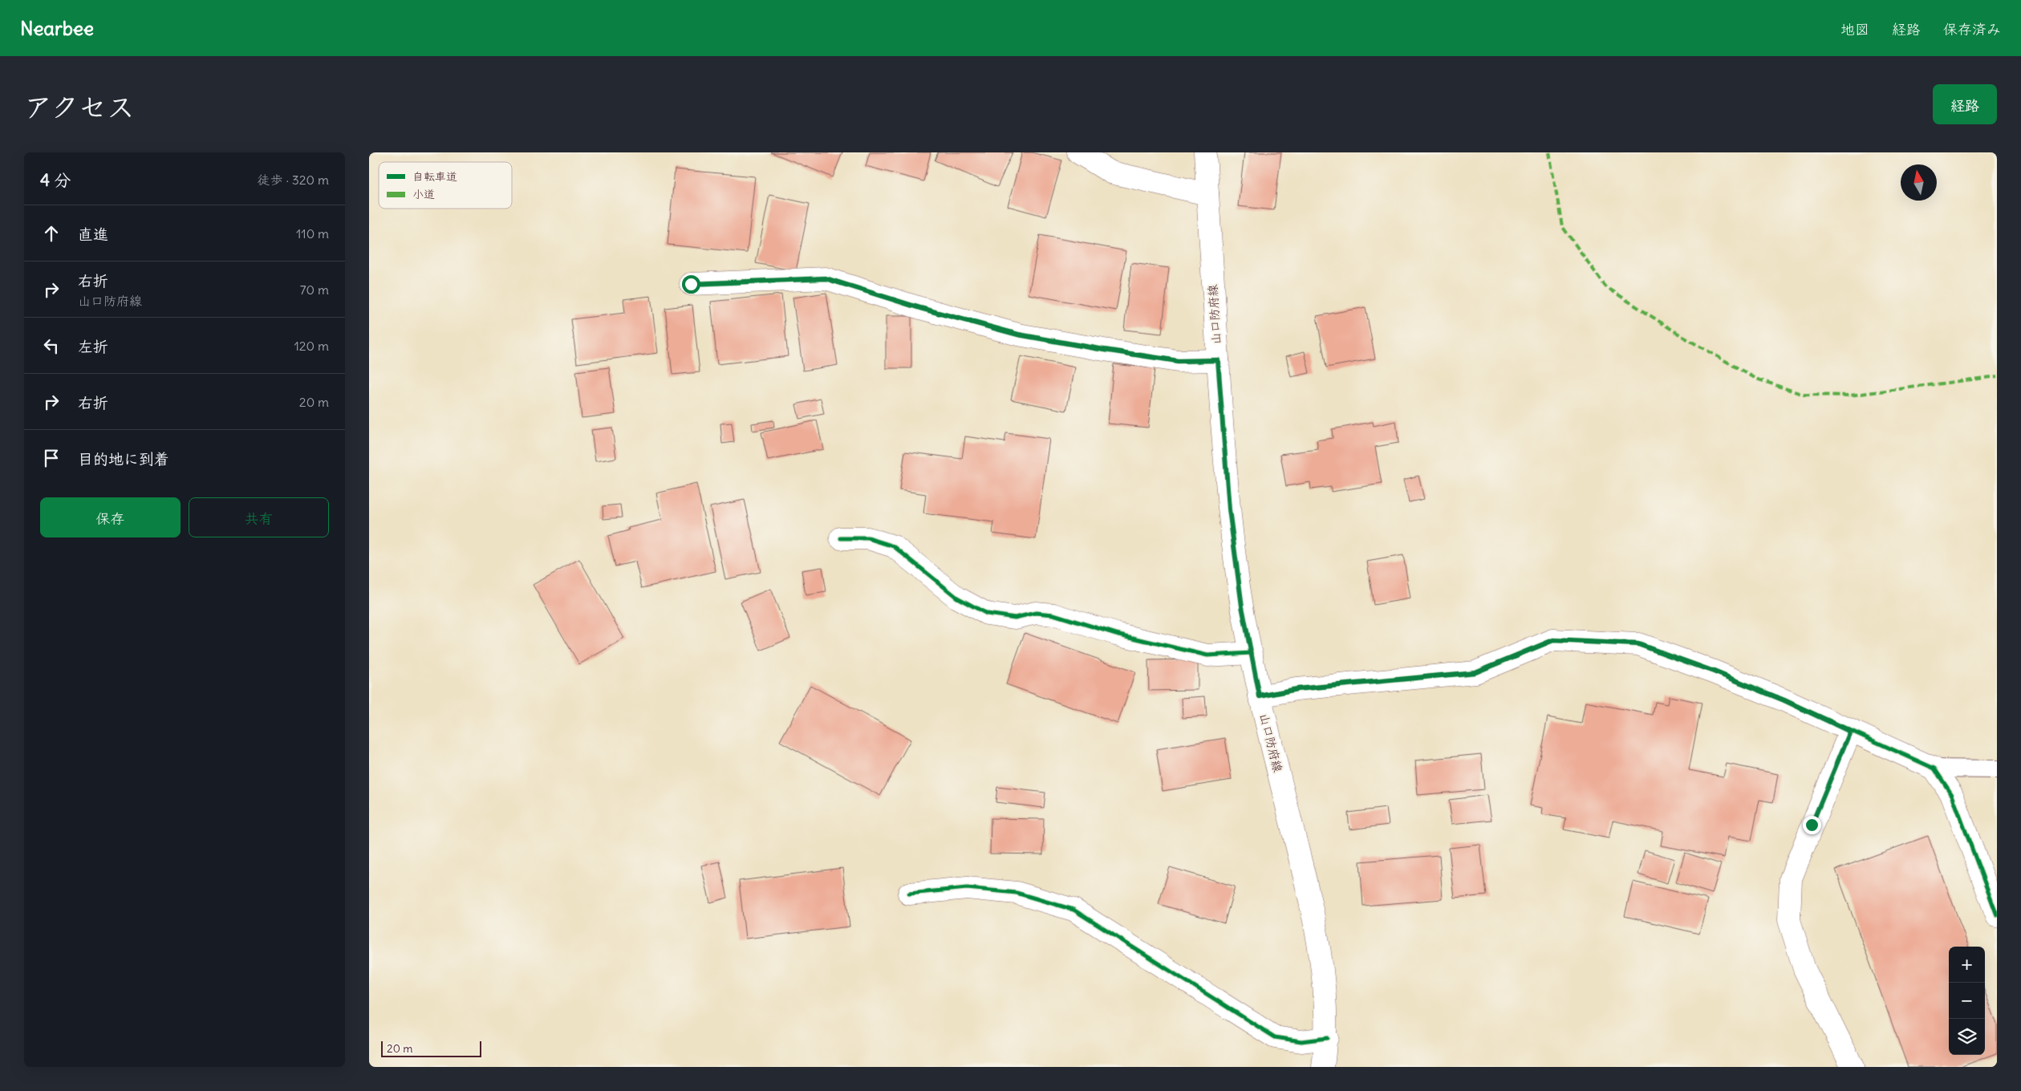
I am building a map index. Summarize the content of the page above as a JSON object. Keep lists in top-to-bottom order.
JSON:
{
  "streets": {
    "street": ["山口防府線"]
  },
  "legend": ["自転車道", "小道"],
  "scale_bar": "20 m",
  "north": "top",
  "page": {
    "header": "Nearbee",
    "nav": ["地図", "経路", "保存済み"],
    "title": "アクセス",
    "buttons": [
      "経路",
      ["保存", "共有"]
    ],
    "heading": ["4 分", "徒歩 · 320 m"],
    "list": [
      ["直進", "110 m"],
      ["右折", "山口防府線", "70 m"],
      ["左折", "120 m"],
      ["右折", "20 m"],
      "目的地に到着"
    ],
    "map_buttons": ["+", "−"],
    "scale": "20 m"
  }
}
